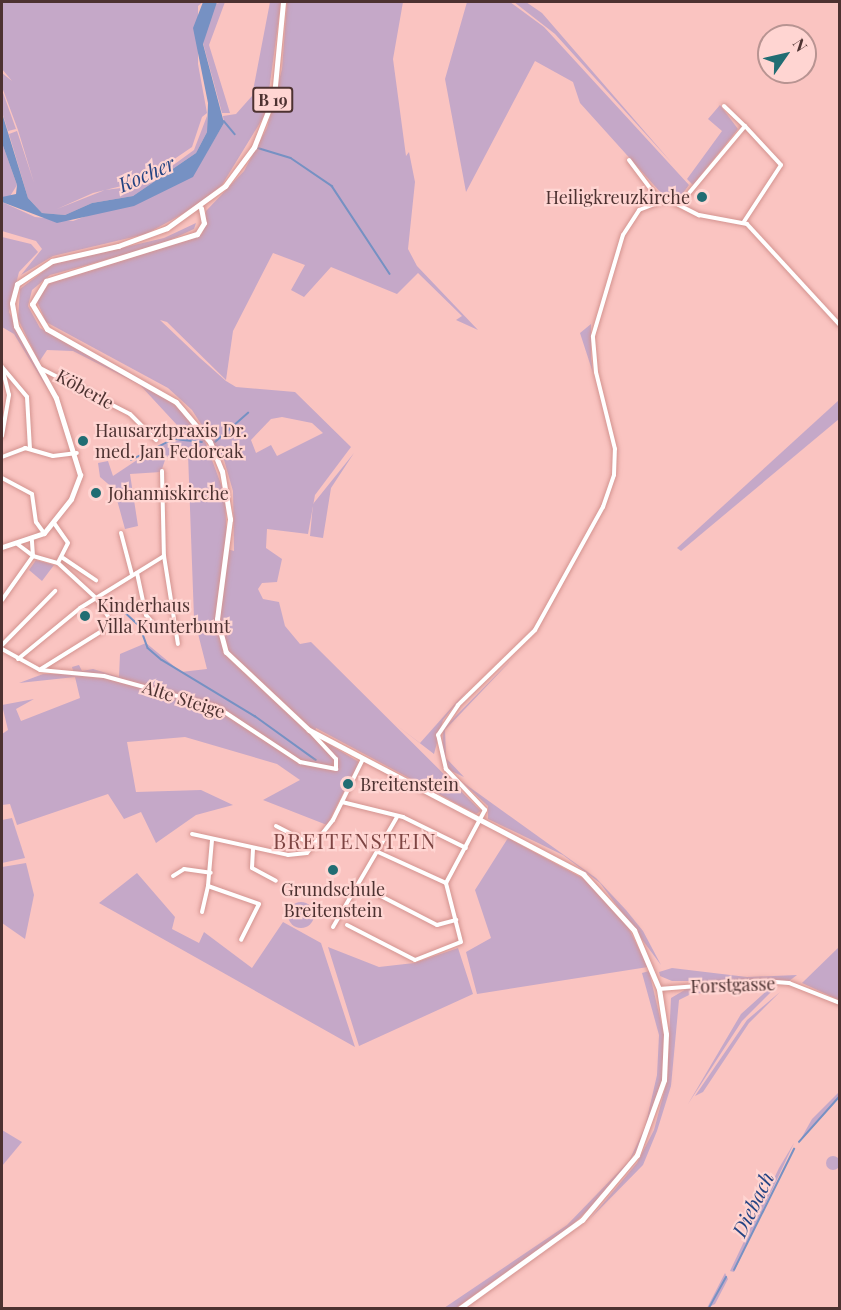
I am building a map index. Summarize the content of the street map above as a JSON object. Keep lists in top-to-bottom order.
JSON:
{
  "streets": {
    "main road": ["B 19"],
    "street": ["Köberle", "Alte Steige", "Forstgasse"]
  },
  "crossings": [
    ["B 19", "Köberle"]
  ],
  "districts": ["BREITENSTEIN"],
  "water": ["Kocher", "Diebach"],
  "places": [
    "Heiligkreuzkirche",
    "Hausarztpraxis Dr. med. Jan Fedorcak",
    "Johanniskirche",
    "Kinderhaus Villa Kunterbunt",
    "Breitenstein",
    "Grundschule Breitenstein"
  ],
  "north": "top right"
}
